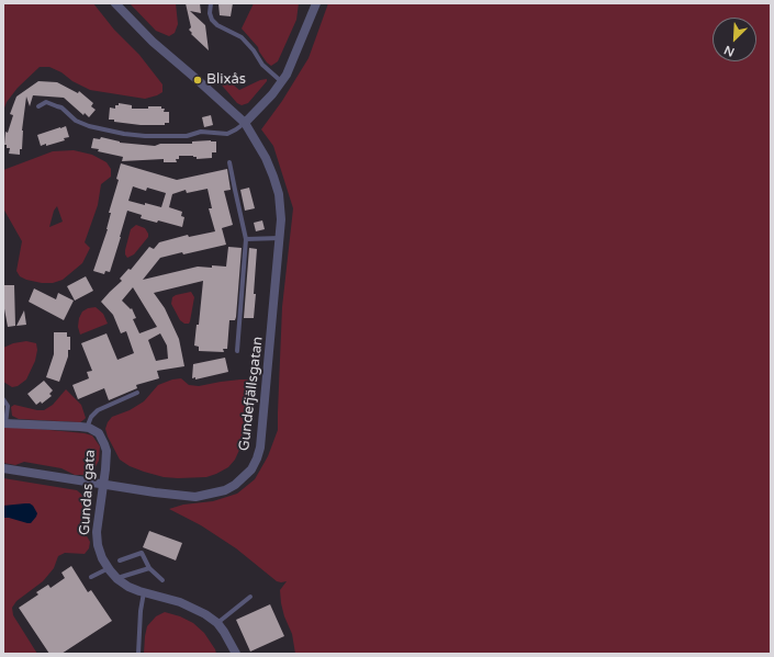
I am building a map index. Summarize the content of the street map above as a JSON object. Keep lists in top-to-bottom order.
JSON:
{
  "streets": {
    "street": ["Gundefjällsgatan", "Gundas gata"]
  },
  "crossings": [
    ["Gundefjällsgatan", "Gundas gata"]
  ],
  "places": ["Blixås"],
  "north": "bottom left"
}
